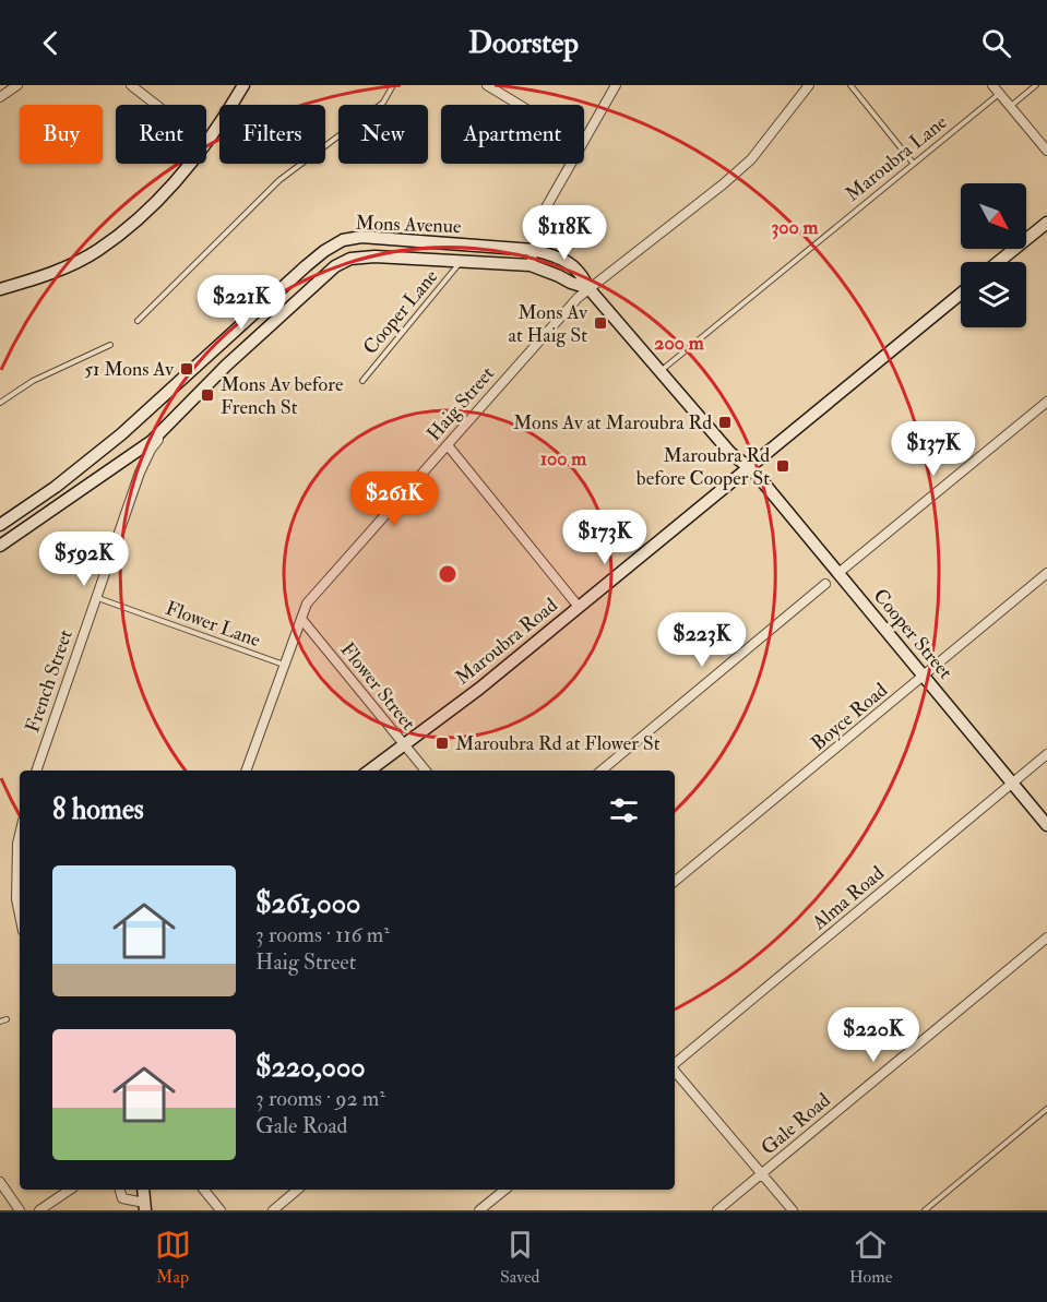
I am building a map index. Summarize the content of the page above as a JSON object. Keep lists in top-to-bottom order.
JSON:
{
  "streets": {
    "street": [
      "Mons Avenue",
      "Haig Street",
      "Cooper Street",
      "Maroubra Road",
      "French Street",
      "Flower Street",
      "Boyce Road",
      "Alma Road",
      "Gale Road"
    ],
    "lane": ["Maroubra Lane", "Cooper Lane", "Flower Lane"]
  },
  "crossings": [
    ["Maroubra Lane", "Mons Avenue"],
    ["Mons Avenue", "Cooper Lane"],
    ["Mons Avenue", "Haig Street"],
    ["Mons Avenue", "Cooper Street"],
    ["Mons Avenue", "Maroubra Road"],
    ["Mons Avenue", "French Street"],
    ["Haig Street", "Flower Lane"],
    ["Haig Street", "Flower Street"],
    ["Flower Lane", "French Street"],
    ["Cooper Street", "Maroubra Road"],
    ["Cooper Street", "Boyce Road"],
    ["Cooper Street", "Alma Road"],
    ["Maroubra Road", "Flower Street"]
  ],
  "places": {
    "transit": [
      "Mons Av at Haig St",
      "51 Mons Av",
      "Mons Av before French St",
      "Mons Av at Maroubra Rd",
      "Maroubra Rd before Cooper St",
      "Maroubra Rd at Flower St"
    ]
  },
  "north": "bottom right",
  "page": {
    "header": "Doorstep",
    "chip": [
      "Buy",
      "Rent",
      "Filters",
      "New",
      "Apartment"
    ],
    "price": [
      "$118K",
      "$221K",
      "$137K",
      "$261K",
      "$173K",
      "$592K",
      "$223K",
      "$220K"
    ],
    "heading": "8 homes",
    "list": [
      {
        "name": "$261,000",
        "note": "3 rooms · 116 m² · Haig Street"
      },
      {
        "name": "$220,000",
        "note": "3 rooms · 92 m² · Gale Road"
      }
    ],
    "tabs": ["Map", "Saved", "Home"]
  },
  "rings": ["300 m", "200 m", "100 m"]
}
